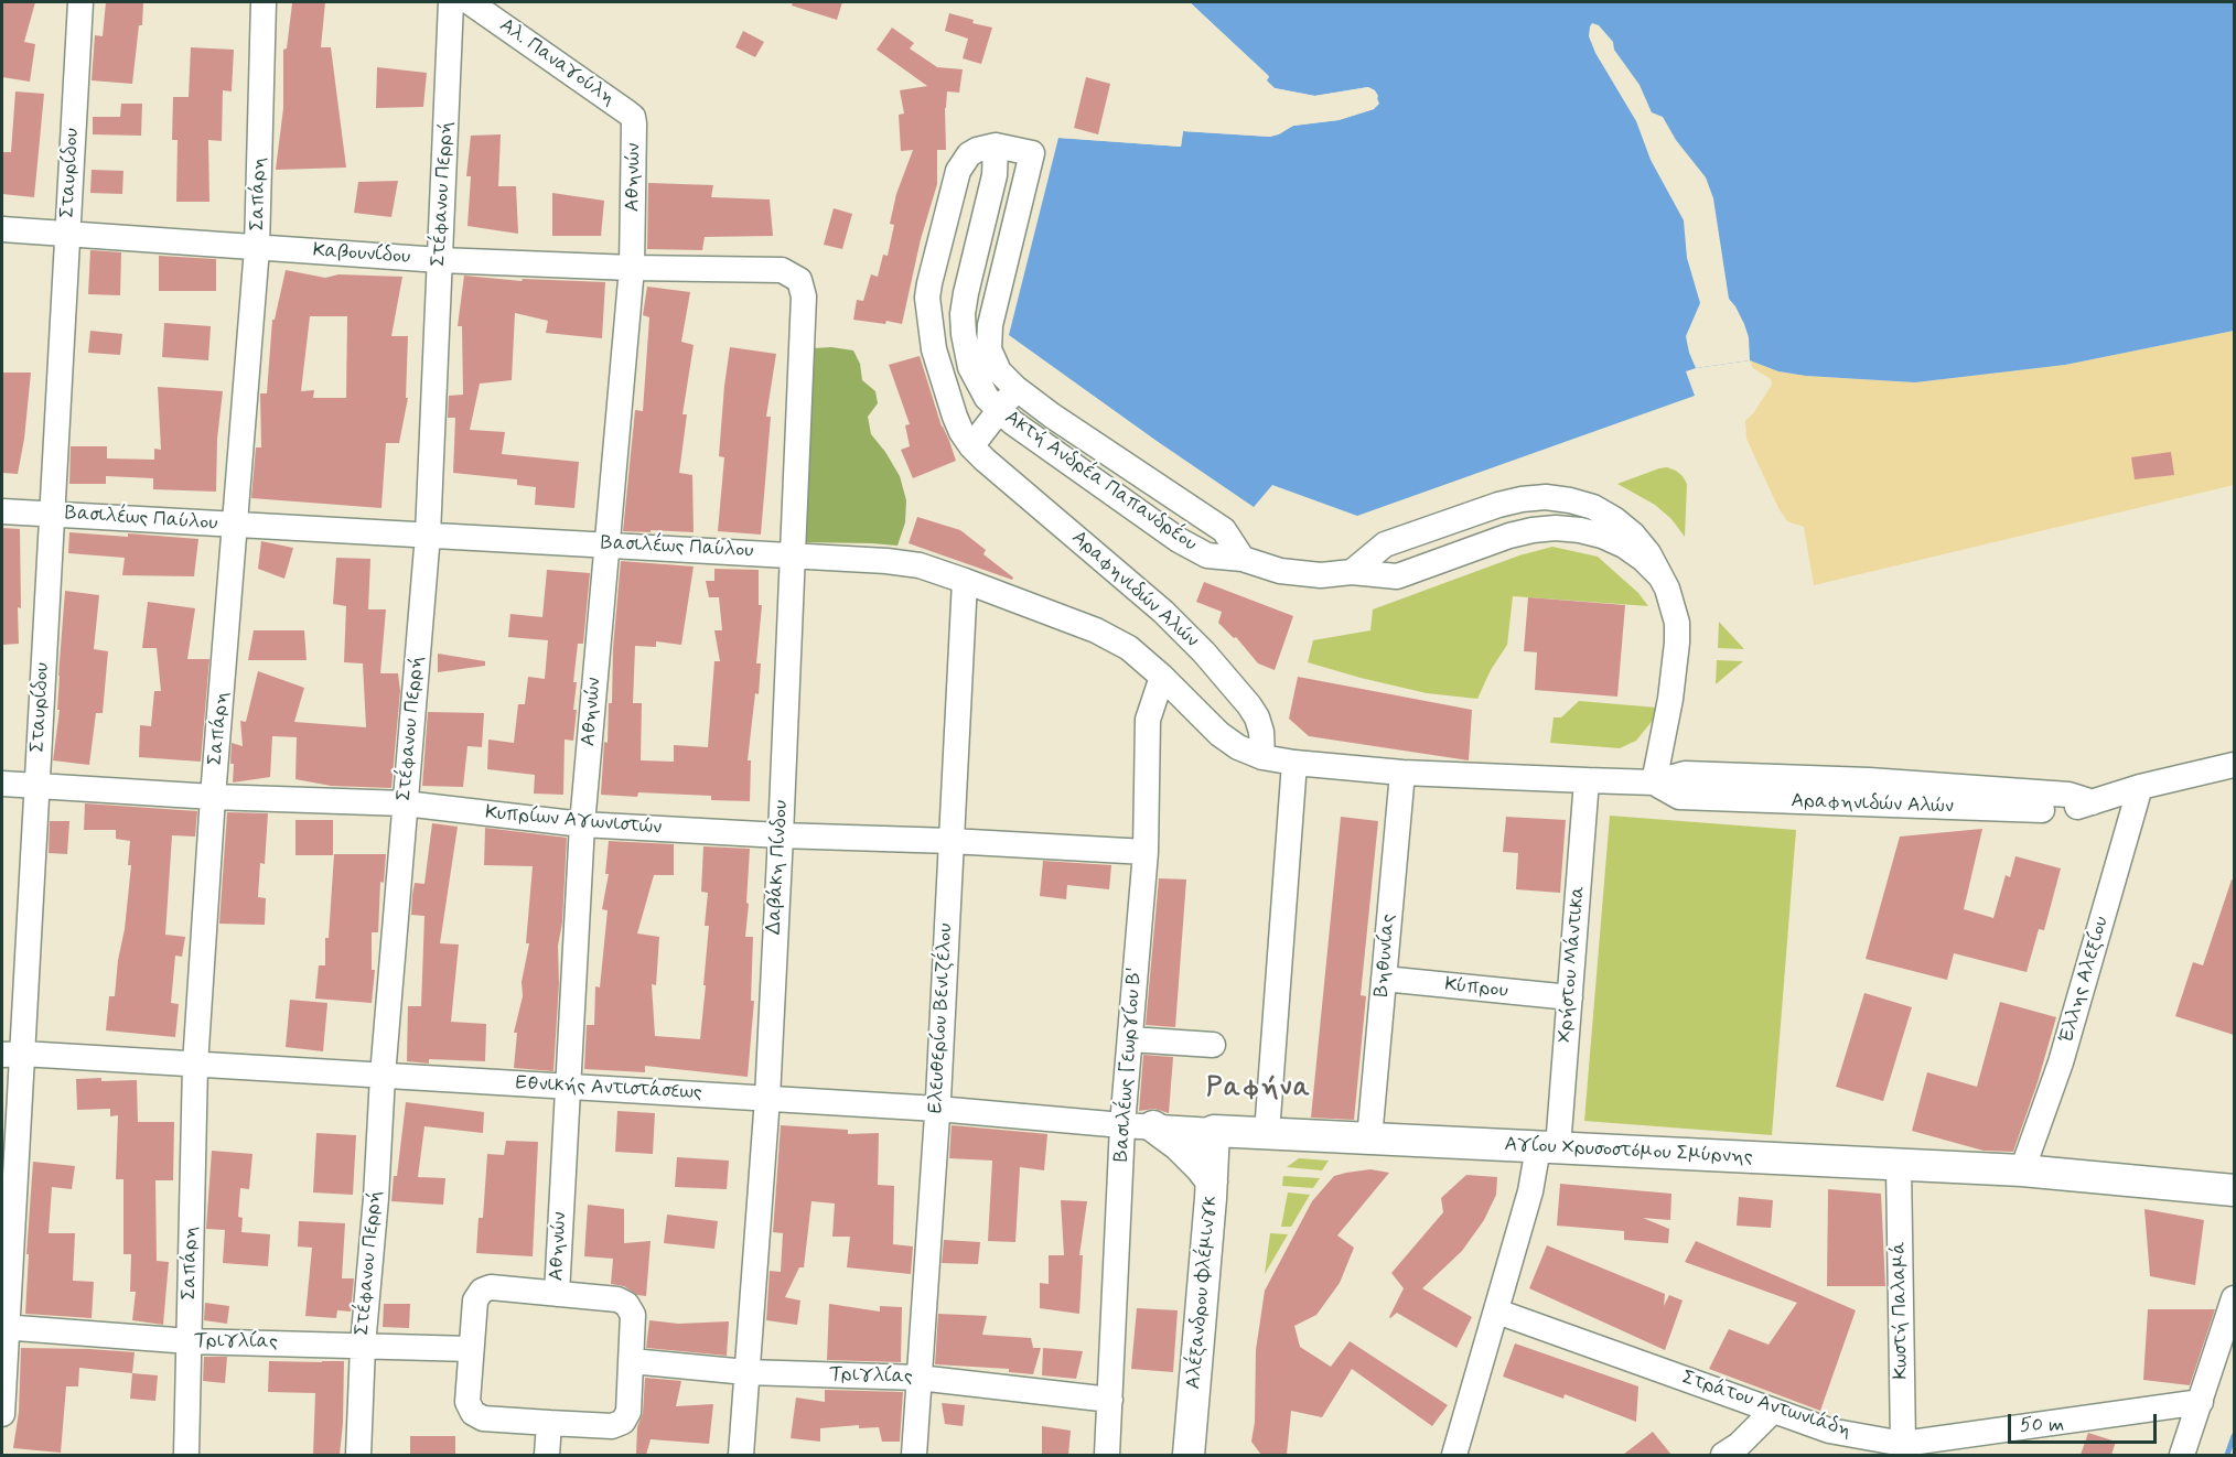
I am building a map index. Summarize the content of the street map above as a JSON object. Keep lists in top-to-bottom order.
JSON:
{
  "streets": {
    "main road": ["Αγίου Χρυσοστόμου Σμύρνης", "Αλέξανδρου Φλέμινγκ"],
    "street": [
      "Αλ. Παναγούλη",
      "Σταυρίδου",
      "Αθηνών",
      "Σαπάρη",
      "Στέφανου Περρή",
      "Καβουνίδου",
      "Ακτή Ανδρέα Παπανδρέου",
      "Βασιλέως Παύλου",
      "Αραφηνιδών Αλών",
      "Κυπρίων Αγωνιστών",
      "Δαβάκη Πίνδου",
      "Βηθυνίας",
      "Χρήστου Μάντικα",
      "Έλλης Αλεξίου",
      "Κύπρου",
      "Ελευθερίου Βενιζέλου",
      "Βασιλέως Γεωργίου Β'",
      "Εθνικής Αντιστάσεως",
      "Κωστή Παλαμά",
      "Τριγλίας",
      "Στράτου Αντωνιάδη"
    ]
  },
  "crossings": [
    ["Αλ. Παναγούλη", "Αθηνών"],
    ["Σταυρίδου", "Καβουνίδου"],
    ["Σταυρίδου", "Βασιλέως Παύλου"],
    ["Σταυρίδου", "Κυπρίων Αγωνιστών"],
    ["Σταυρίδου", "Εθνικής Αντιστάσεως"],
    ["Σταυρίδου", "Τριγλίας"],
    ["Αθηνών", "Καβουνίδου"],
    ["Αθηνών", "Βασιλέως Παύλου"],
    ["Αθηνών", "Κυπρίων Αγωνιστών"],
    ["Αθηνών", "Εθνικής Αντιστάσεως"],
    ["Σαπάρη", "Καβουνίδου"],
    ["Σαπάρη", "Βασιλέως Παύλου"],
    ["Σαπάρη", "Κυπρίων Αγωνιστών"],
    ["Σαπάρη", "Εθνικής Αντιστάσεως"],
    ["Σαπάρη", "Τριγλίας"],
    ["Στέφανου Περρή", "Καβουνίδου"],
    ["Στέφανου Περρή", "Βασιλέως Παύλου"],
    ["Στέφανου Περρή", "Κυπρίων Αγωνιστών"],
    ["Στέφανου Περρή", "Εθνικής Αντιστάσεως"],
    ["Στέφανου Περρή", "Τριγλίας"],
    ["Καβουνίδου", "Δαβάκη Πίνδου"],
    ["Ακτή Ανδρέα Παπανδρέου", "Αραφηνιδών Αλών"],
    ["Βασιλέως Παύλου", "Αραφηνιδών Αλών"],
    ["Βασιλέως Παύλου", "Δαβάκη Πίνδου"],
    ["Βασιλέως Παύλου", "Ελευθερίου Βενιζέλου"],
    ["Βασιλέως Παύλου", "Βασιλέως Γεωργίου Β'"],
    ["Αραφηνιδών Αλών", "Βηθυνίας"],
    ["Αραφηνιδών Αλών", "Χρήστου Μάντικα"],
    ["Αραφηνιδών Αλών", "Έλλης Αλεξίου"],
    ["Κυπρίων Αγωνιστών", "Δαβάκη Πίνδου"],
    ["Κυπρίων Αγωνιστών", "Ελευθερίου Βενιζέλου"],
    ["Κυπρίων Αγωνιστών", "Βασιλέως Γεωργίου Β'"],
    ["Δαβάκη Πίνδου", "Εθνικής Αντιστάσεως"],
    ["Δαβάκη Πίνδου", "Τριγλίας"],
    ["Βηθυνίας", "Κύπρου"],
    ["Βηθυνίας", "Αγίου Χρυσοστόμου Σμύρνης"],
    ["Χρήστου Μάντικα", "Κύπρου"],
    ["Χρήστου Μάντικα", "Αγίου Χρυσοστόμου Σμύρνης"],
    ["Χρήστου Μάντικα", "Στράτου Αντωνιάδη"],
    ["Έλλης Αλεξίου", "Αγίου Χρυσοστόμου Σμύρνης"],
    ["Ελευθερίου Βενιζέλου", "Εθνικής Αντιστάσεως"],
    ["Ελευθερίου Βενιζέλου", "Τριγλίας"],
    ["Βασιλέως Γεωργίου Β'", "Εθνικής Αντιστάσεως"],
    ["Βασιλέως Γεωργίου Β'", "Τριγλίας"],
    ["Εθνικής Αντιστάσεως", "Αγίου Χρυσοστόμου Σμύρνης"],
    ["Εθνικής Αντιστάσεως", "Αλέξανδρου Φλέμινγκ"],
    ["Αγίου Χρυσοστόμου Σμύρνης", "Αλέξανδρου Φλέμινγκ"],
    ["Αγίου Χρυσοστόμου Σμύρνης", "Κωστή Παλαμά"],
    ["Κωστή Παλαμά", "Στράτου Αντωνιάδη"]
  ],
  "districts": ["Ραφήνα"],
  "scale_bar": "50 m"
}
